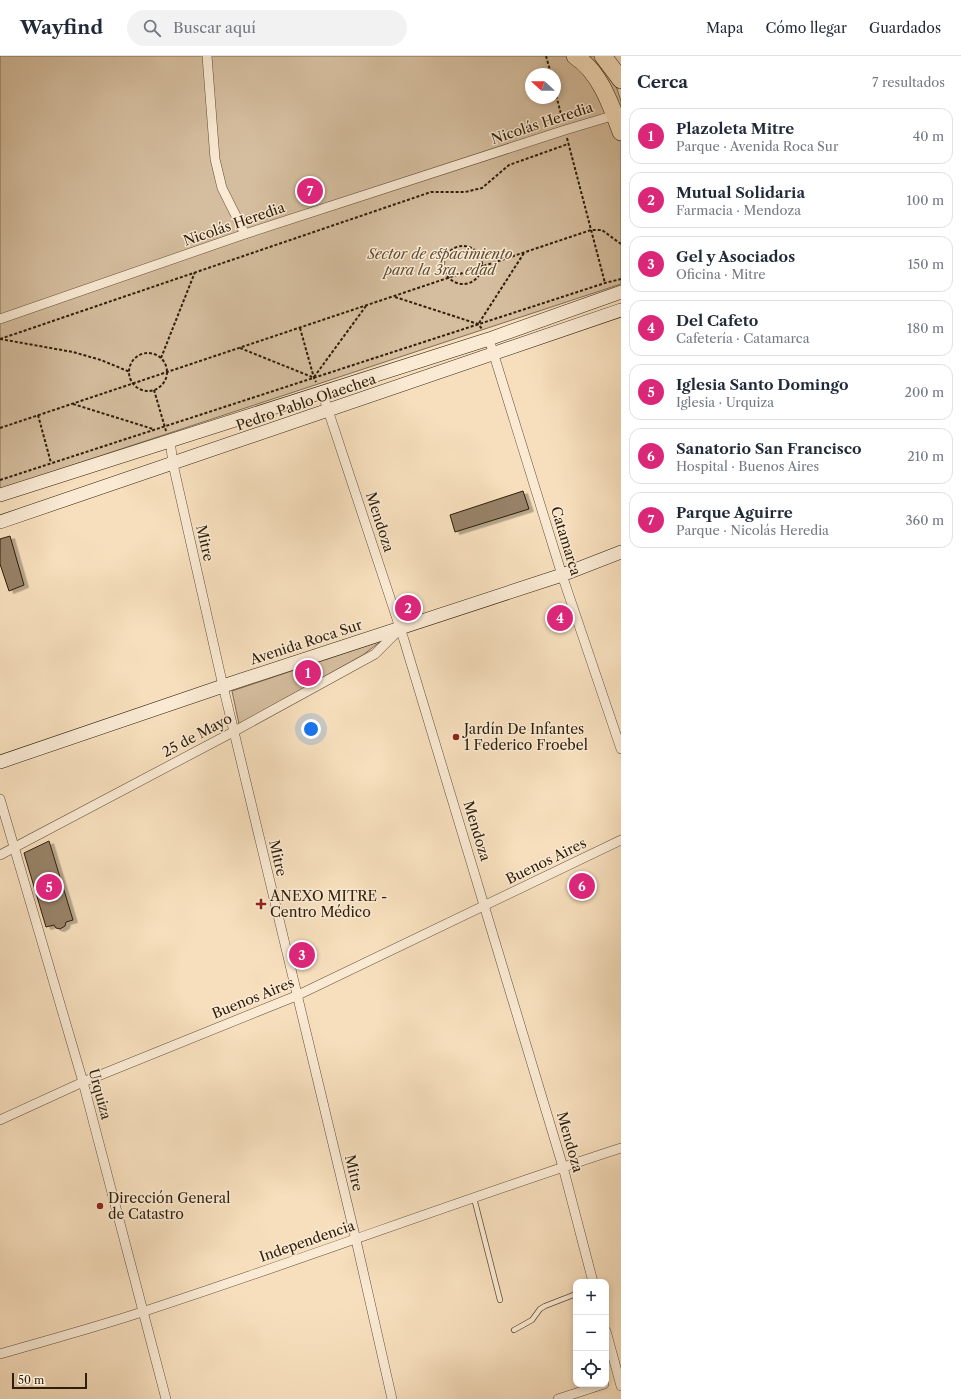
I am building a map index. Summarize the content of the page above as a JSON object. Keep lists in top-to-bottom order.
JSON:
{
  "streets": {
    "street": [
      "Nicolás Heredia",
      "Pedro Pablo Olaechea",
      "Mendoza",
      "Catamarca",
      "Mitre",
      "Avenida Roca Sur",
      "25 de Mayo",
      "Buenos Aires",
      "Urquiza",
      "Independencia"
    ]
  },
  "crossings": [
    ["Pedro Pablo Olaechea", "Mendoza"],
    ["Pedro Pablo Olaechea", "Catamarca"],
    ["Pedro Pablo Olaechea", "Mitre"],
    ["Mendoza", "Avenida Roca Sur"],
    ["Mendoza", "25 de Mayo"],
    ["Mendoza", "Buenos Aires"],
    ["Mendoza", "Independencia"],
    ["Catamarca", "Avenida Roca Sur"],
    ["Mitre", "Avenida Roca Sur"],
    ["Mitre", "25 de Mayo"],
    ["Mitre", "Buenos Aires"],
    ["Mitre", "Independencia"],
    ["Avenida Roca Sur", "25 de Mayo"],
    ["25 de Mayo", "Urquiza"],
    ["Buenos Aires", "Urquiza"],
    ["Urquiza", "Independencia"]
  ],
  "parks": ["Sector de espacimiento para la 3ra. edad"],
  "places": {
    "other": ["Jardín De Infantes 1 Federico Froebel", "Dirección General de Catastro"],
    "health": ["ANEXO MITRE - Centro Médico"]
  },
  "scale_bar": "50 m",
  "north": "left",
  "page": {
    "header": "Wayfind",
    "search": "Buscar aquí",
    "nav": ["Mapa", "Cómo llegar", "Guardados"],
    "heading": ["Cerca", "7 resultados"],
    "list": [
      {
        "mark": "1",
        "name": "Plazoleta Mitre",
        "note": "Parque · Avenida Roca Sur",
        "value": "40 m"
      },
      {
        "mark": "2",
        "name": "Mutual Solidaria",
        "note": "Farmacia · Mendoza",
        "value": "100 m"
      },
      {
        "mark": "3",
        "name": "Gel y Asociados",
        "note": "Oficina · Mitre",
        "value": "150 m"
      },
      {
        "mark": "4",
        "name": "Del Cafeto",
        "note": "Cafetería · Catamarca",
        "value": "180 m"
      },
      {
        "mark": "5",
        "name": "Iglesia Santo Domingo",
        "note": "Iglesia · Urquiza",
        "value": "200 m"
      },
      {
        "mark": "6",
        "name": "Sanatorio San Francisco",
        "note": "Hospital · Buenos Aires",
        "value": "210 m"
      },
      {
        "mark": "7",
        "name": "Parque Aguirre",
        "note": "Parque · Nicolás Heredia",
        "value": "360 m"
      }
    ],
    "pins": [
      "7",
      "2",
      "4",
      "1",
      "6",
      "5",
      "3"
    ],
    "map_buttons": ["+", "−"],
    "scale": "50 m"
  }
}
